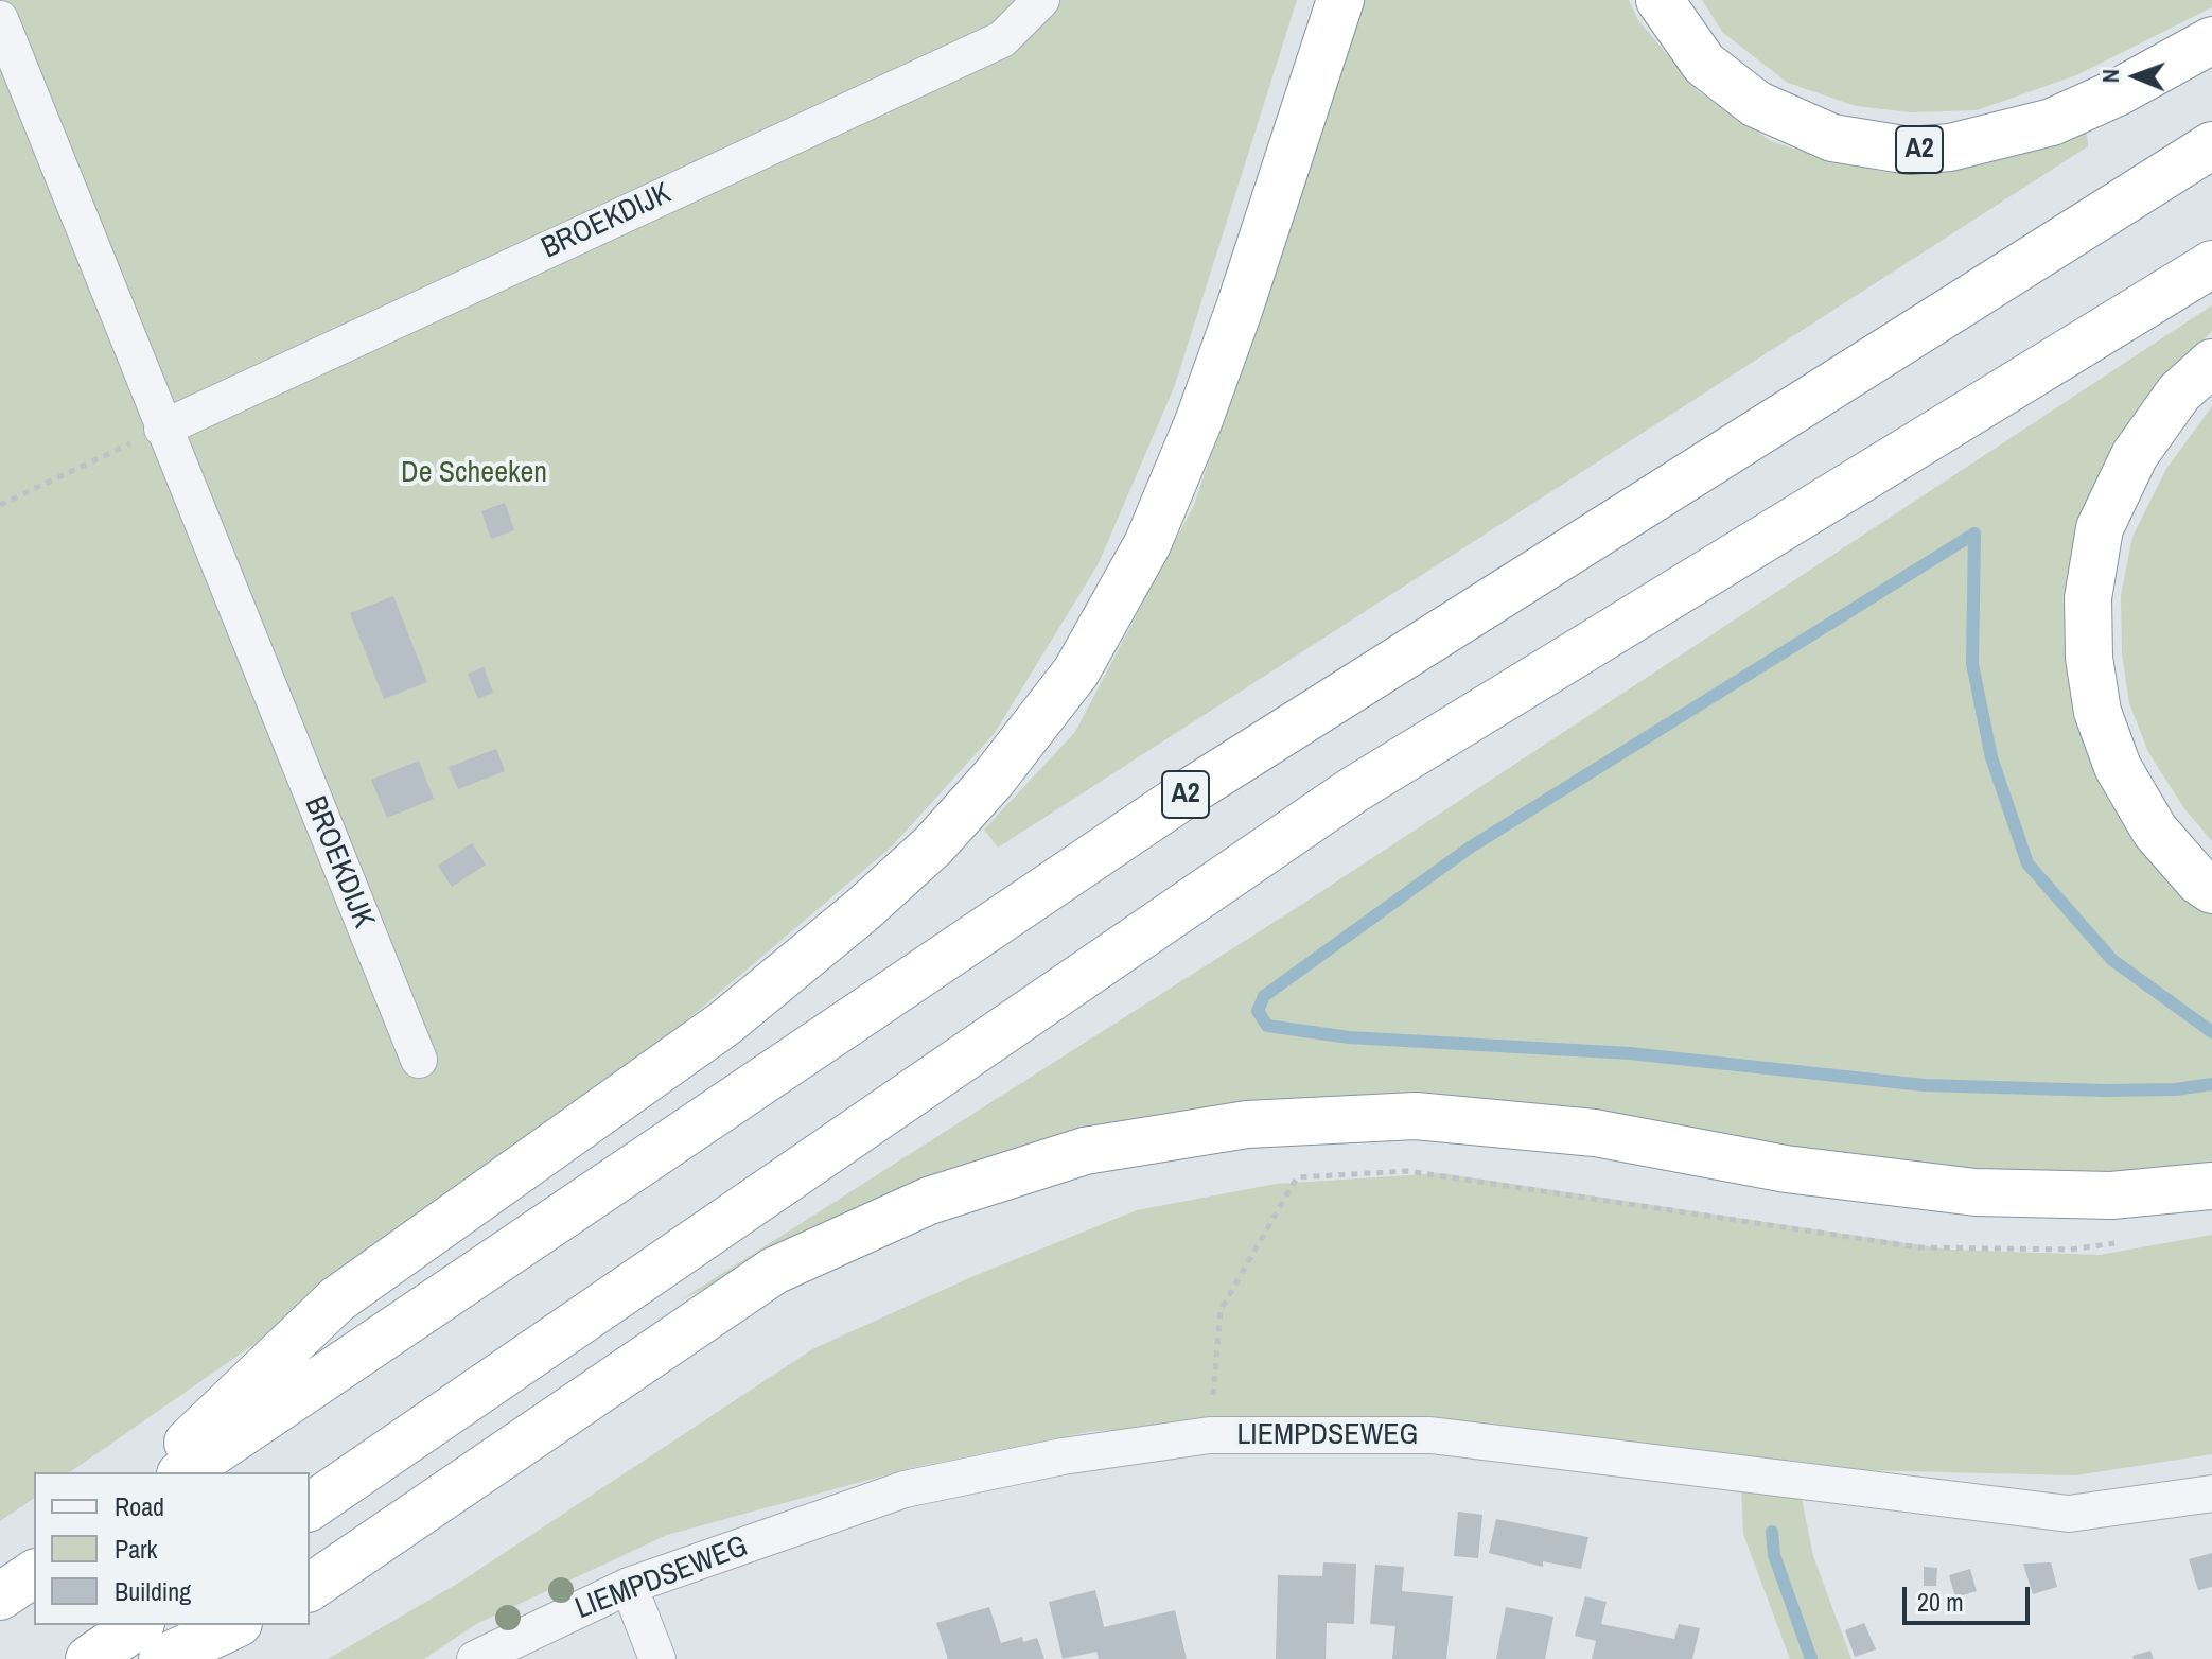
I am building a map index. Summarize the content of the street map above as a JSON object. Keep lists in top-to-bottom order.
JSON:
{
  "streets": {
    "highway": ["A2"],
    "street": ["BROEKDIJK", "LIEMPDSEWEG"]
  },
  "parks": ["De Scheeken"],
  "legend": ["Road", "Park", "Building"],
  "scale_bar": "20 m",
  "north": "left"
}
